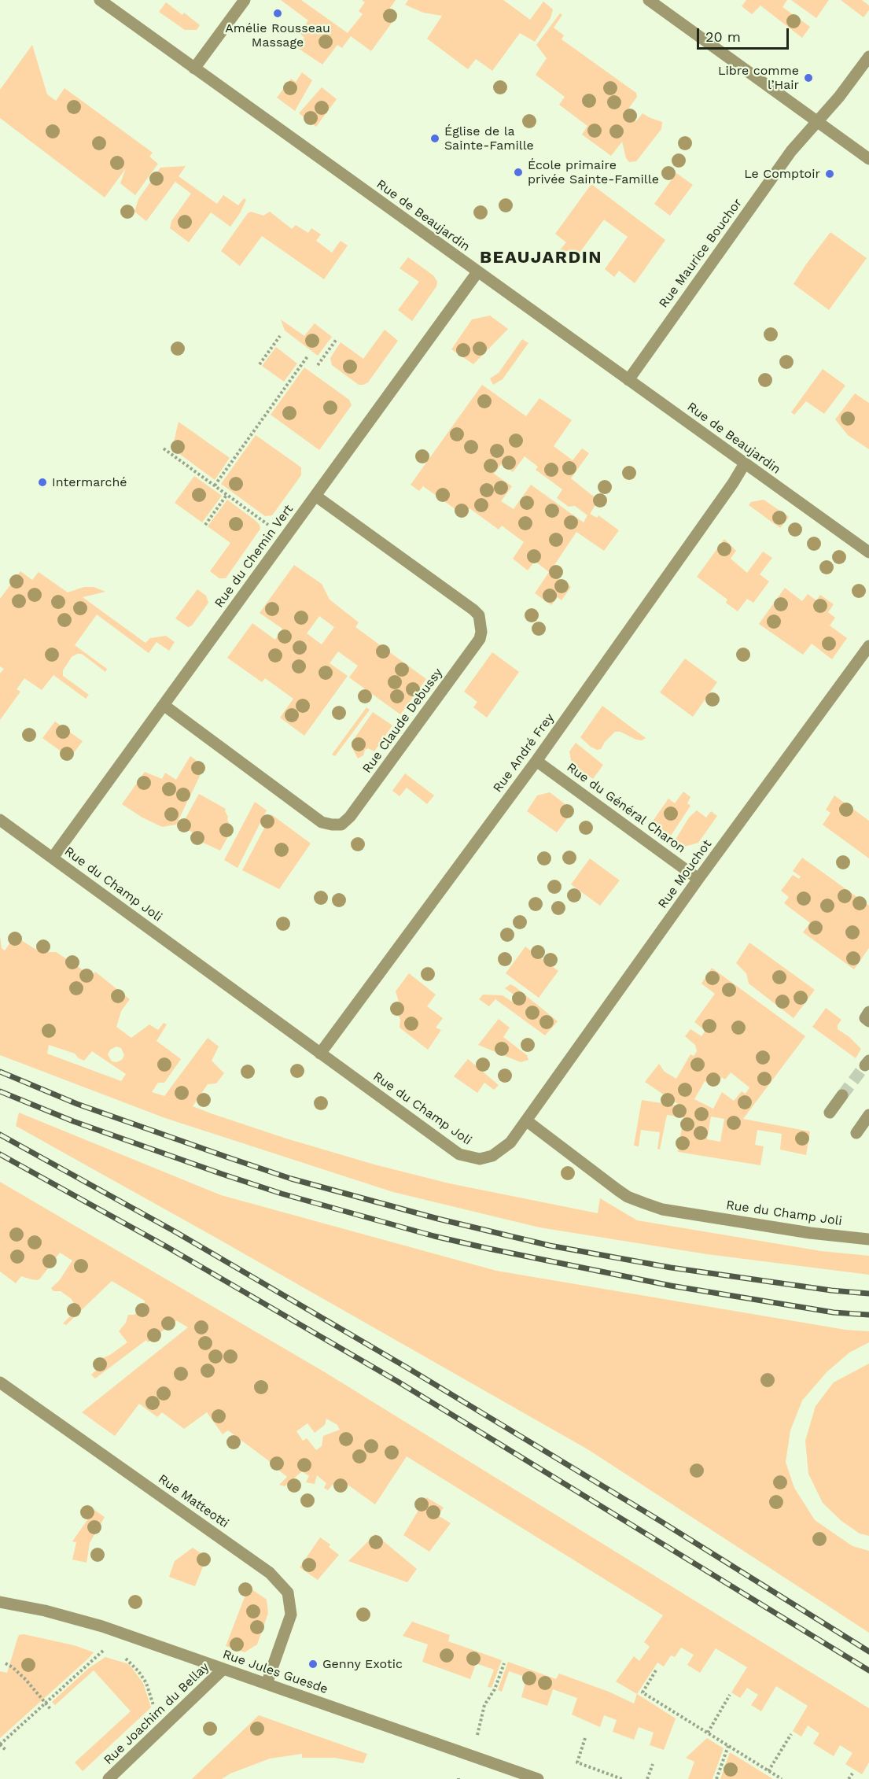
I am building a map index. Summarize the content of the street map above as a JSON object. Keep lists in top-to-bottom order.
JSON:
{
  "streets": {
    "street": [
      "Rue de Beaujardin",
      "Rue Maurice Bouchor",
      "Rue du Chemin Vert",
      "Rue Claude Debussy",
      "Rue André Frey",
      "Rue du Général Charon",
      "Rue Mouchot",
      "Rue du Champ Joli",
      "Rue Matteotti",
      "Rue Jules Guesde",
      "Rue Joachim du Bellay"
    ]
  },
  "crossings": [
    ["Rue de Beaujardin", "Rue Maurice Bouchor"],
    ["Rue de Beaujardin", "Rue du Chemin Vert"],
    ["Rue de Beaujardin", "Rue André Frey"],
    ["Rue du Chemin Vert", "Rue Claude Debussy"],
    ["Rue du Chemin Vert", "Rue du Champ Joli"],
    ["Rue André Frey", "Rue du Général Charon"],
    ["Rue André Frey", "Rue du Champ Joli"],
    ["Rue du Général Charon", "Rue Mouchot"],
    ["Rue Mouchot", "Rue du Champ Joli"],
    ["Rue Matteotti", "Rue Jules Guesde"],
    ["Rue Jules Guesde", "Rue Joachim du Bellay"]
  ],
  "districts": ["BEAUJARDIN"],
  "places": [
    "Amélie Rousseau Massage",
    "Libre comme l’Hair",
    "Église de la Sainte-Famille",
    "École primaire privée Sainte-Famille",
    "Le Comptoir",
    "Intermarché",
    "Genny Exotic"
  ],
  "scale_bar": "20 m"
}
